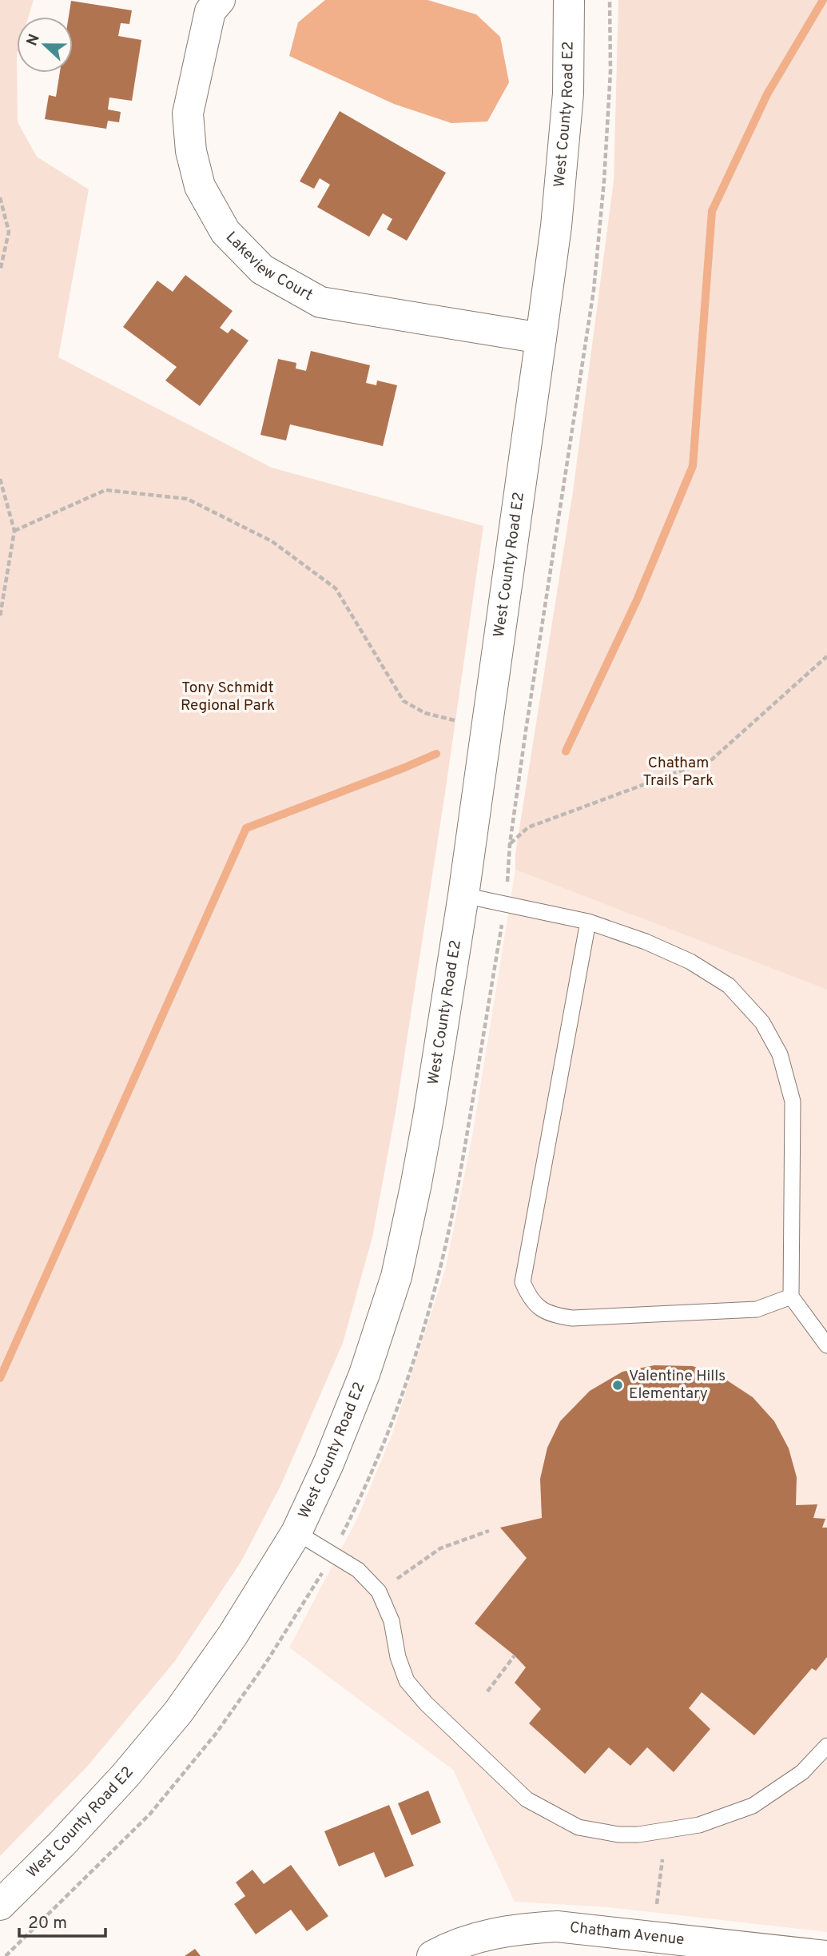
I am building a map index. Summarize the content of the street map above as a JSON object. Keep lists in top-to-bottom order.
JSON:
{
  "streets": {
    "street": ["West County Road E2", "Lakeview Court", "Chatham Avenue"]
  },
  "crossings": [
    ["West County Road E2", "Lakeview Court"]
  ],
  "parks": ["Tony Schmidt Regional Park", "Chatham Trails Park"],
  "places": ["Valentine Hills Elementary"],
  "scale_bar": "20 m",
  "north": "left"
}
